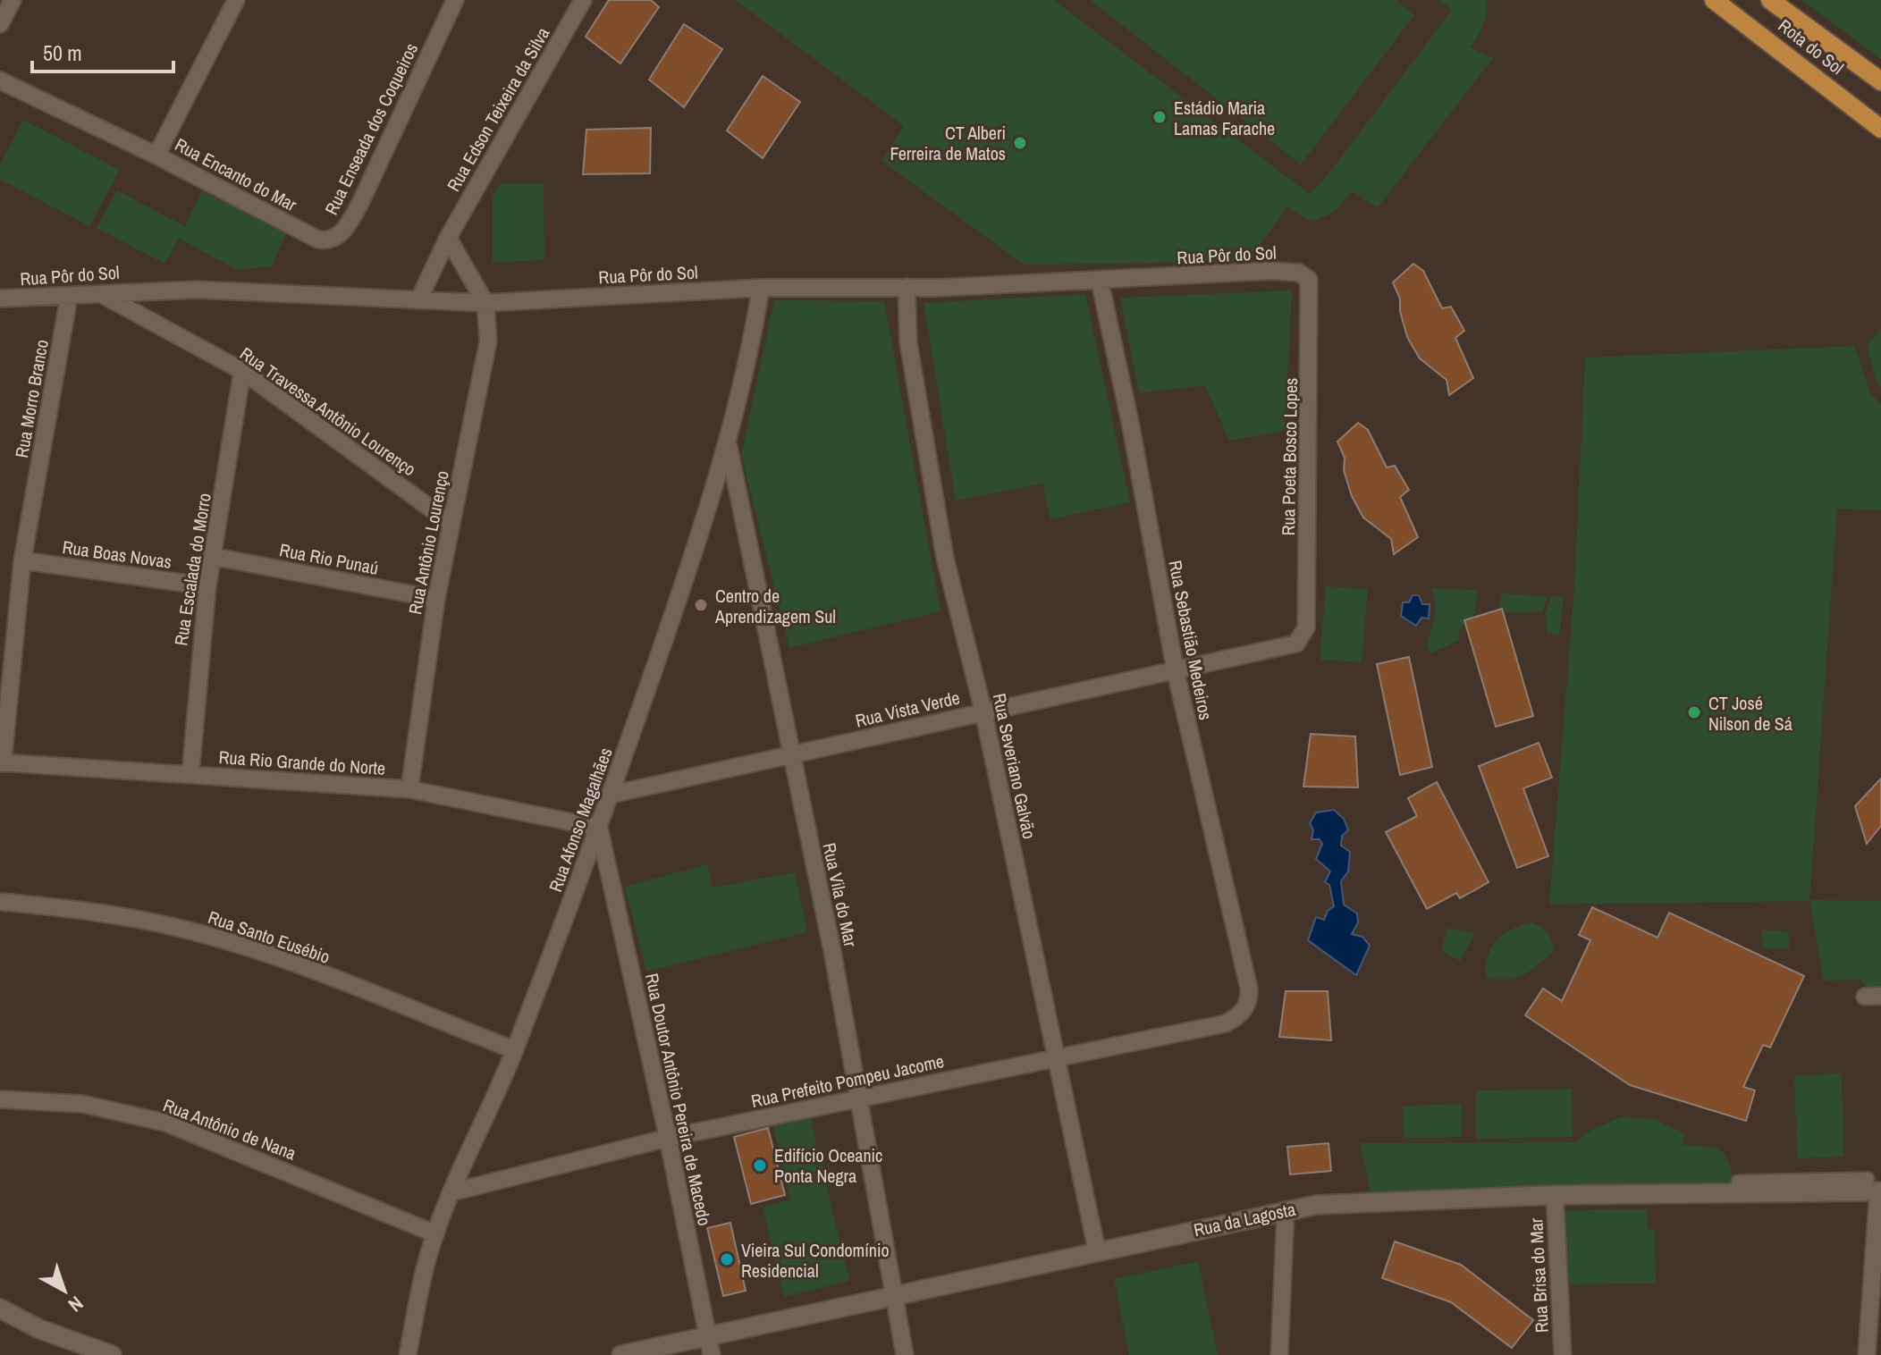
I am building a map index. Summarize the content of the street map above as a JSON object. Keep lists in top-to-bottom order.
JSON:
{
  "streets": {
    "main road": ["Rota do Sol"],
    "street": [
      "Rua Edson Teixeira da Silva",
      "Rua Enseada dos Coqueiros",
      "Rua Encanto do Mar",
      "Rua Pôr do Sol",
      "Rua Morro Branco",
      "Rua Travessa Antônio Lourenço",
      "Rua Poeta Bosco Lopes",
      "Rua Antônio Lourenço",
      "Rua Boas Novas",
      "Rua Rio Punaú",
      "Rua Escalada do Morro",
      "Rua Sebastião Medeiros",
      "Rua Vista Verde",
      "Rua Rio Grande do Norte",
      "Rua Severiano Galvão",
      "Rua Afonso Magalhães",
      "Rua Vila do Mar",
      "Rua Santo Eusébio",
      "Rua Prefeito Pompeu Jacome",
      "Rua Doutor Antônio Pereira de Macedo",
      "Rua Antônio de Nana",
      "Rua da Lagosta",
      "Rua Brisa do Mar"
    ]
  },
  "crossings": [
    ["Rua Edson Teixeira da Silva", "Rua Pôr do Sol"],
    ["Rua Enseada dos Coqueiros", "Rua Encanto do Mar"],
    ["Rua Pôr do Sol", "Rua Morro Branco"],
    ["Rua Pôr do Sol", "Rua Travessa Antônio Lourenço"],
    ["Rua Pôr do Sol", "Rua Poeta Bosco Lopes"],
    ["Rua Pôr do Sol", "Rua Antônio Lourenço"],
    ["Rua Pôr do Sol", "Rua Sebastião Medeiros"],
    ["Rua Pôr do Sol", "Rua Severiano Galvão"],
    ["Rua Pôr do Sol", "Rua Afonso Magalhães"],
    ["Rua Morro Branco", "Rua Boas Novas"],
    ["Rua Morro Branco", "Rua Rio Grande do Norte"],
    ["Rua Travessa Antônio Lourenço", "Rua Antônio Lourenço"],
    ["Rua Travessa Antônio Lourenço", "Rua Escalada do Morro"],
    ["Rua Poeta Bosco Lopes", "Rua Vista Verde"],
    ["Rua Antônio Lourenço", "Rua Rio Punaú"],
    ["Rua Antônio Lourenço", "Rua Rio Grande do Norte"],
    ["Rua Boas Novas", "Rua Escalada do Morro"],
    ["Rua Rio Punaú", "Rua Escalada do Morro"],
    ["Rua Escalada do Morro", "Rua Rio Grande do Norte"],
    ["Rua Sebastião Medeiros", "Rua Vista Verde"],
    ["Rua Sebastião Medeiros", "Rua Prefeito Pompeu Jacome"],
    ["Rua Vista Verde", "Rua Severiano Galvão"],
    ["Rua Vista Verde", "Rua Afonso Magalhães"],
    ["Rua Vista Verde", "Rua Vila do Mar"],
    ["Rua Rio Grande do Norte", "Rua Afonso Magalhães"],
    ["Rua Rio Grande do Norte", "Rua Doutor Antônio Pereira de Macedo"],
    ["Rua Severiano Galvão", "Rua Prefeito Pompeu Jacome"],
    ["Rua Severiano Galvão", "Rua da Lagosta"],
    ["Rua Afonso Magalhães", "Rua Vila do Mar"],
    ["Rua Afonso Magalhães", "Rua Santo Eusébio"],
    ["Rua Afonso Magalhães", "Rua Prefeito Pompeu Jacome"],
    ["Rua Afonso Magalhães", "Rua Doutor Antônio Pereira de Macedo"],
    ["Rua Afonso Magalhães", "Rua Antônio de Nana"],
    ["Rua Vila do Mar", "Rua Prefeito Pompeu Jacome"],
    ["Rua Vila do Mar", "Rua da Lagosta"],
    ["Rua Prefeito Pompeu Jacome", "Rua Doutor Antônio Pereira de Macedo"],
    ["Rua Doutor Antônio Pereira de Macedo", "Rua da Lagosta"],
    ["Rua da Lagosta", "Rua Brisa do Mar"]
  ],
  "places": [
    "Estádio Maria Lamas Farache",
    "CT Alberi Ferreira de Matos",
    "Centro de Aprendizagem Sul",
    "CT José Nilson de Sá",
    "Edifício Oceanic Ponta Negra",
    "Vieira Sul Condomínio Residencial"
  ],
  "scale_bar": "50 m",
  "north": "bottom right"
}
